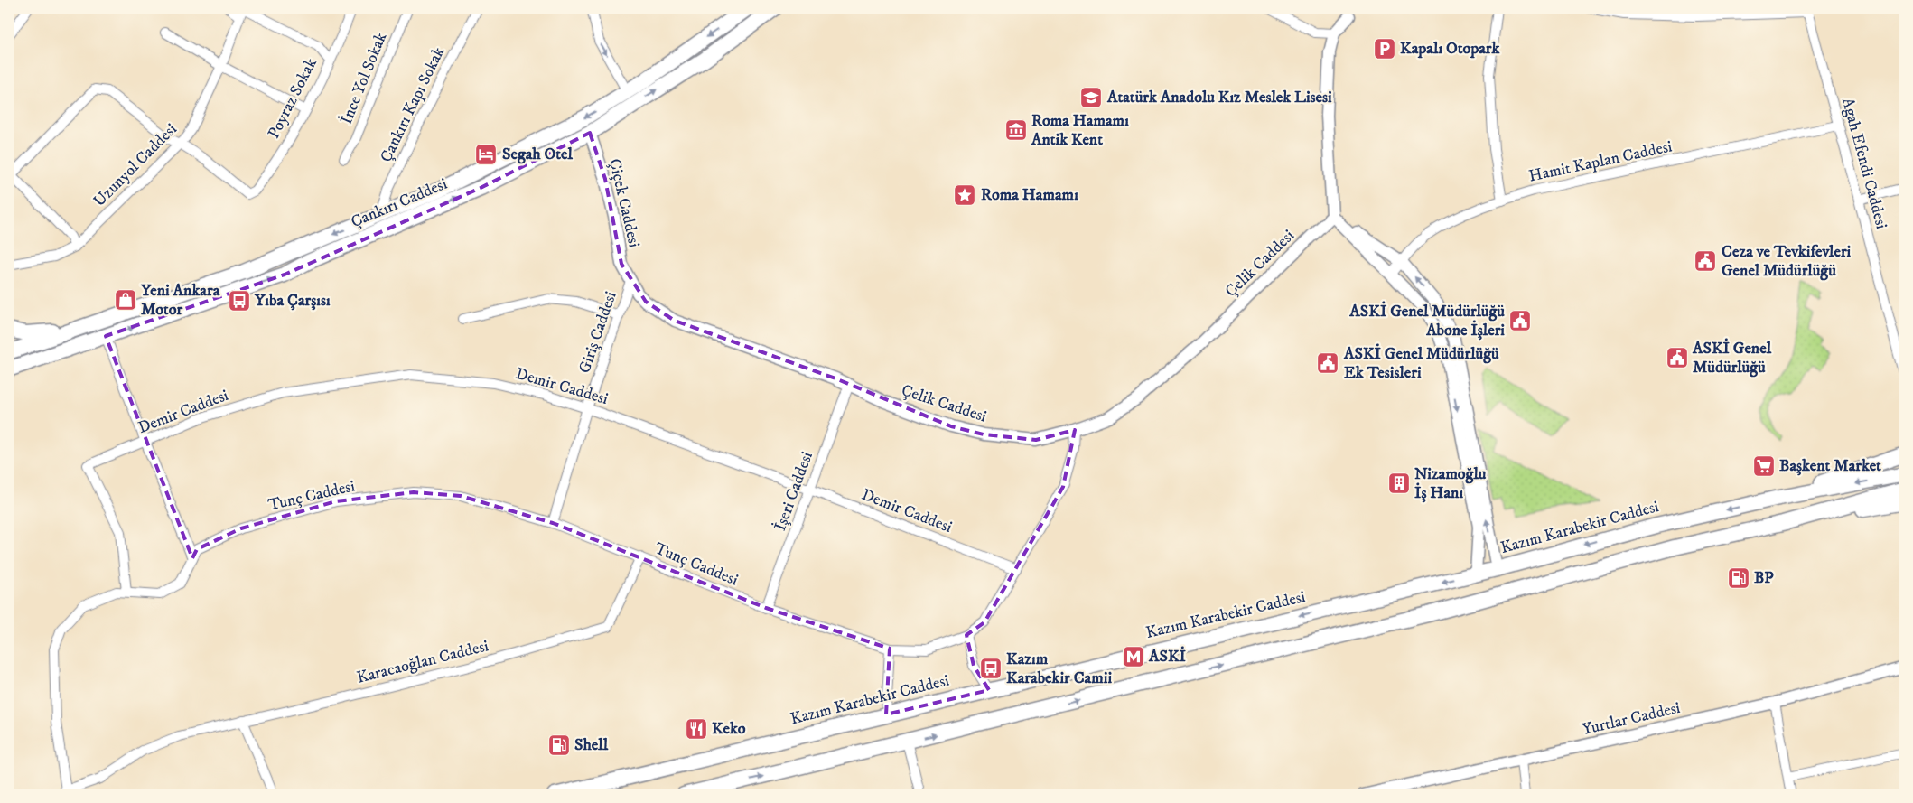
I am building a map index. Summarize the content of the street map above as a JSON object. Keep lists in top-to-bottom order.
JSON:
{
  "streets": {
    "main road": ["Çankırı Caddesi", "Kazım Karabekir Caddesi"],
    "street": [
      "İnce Yol Sokak",
      "Poyraz Sokak",
      "Çankırı Kapı Sokak",
      "Hamit Kaplan Caddesi",
      "Agah Efendi Caddesi",
      "Uzunyol Caddesi",
      "Çiçek Caddesi",
      "Çelik Caddesi",
      "Giriş Caddesi",
      "Demir Caddesi",
      "İşeri Caddesi",
      "Tunç Caddesi",
      "Karacaoğlan Caddesi",
      "Yurtlar Caddesi"
    ]
  },
  "crossings": [
    ["Poyraz Sokak", "Uzunyol Caddesi"],
    ["Çankırı Kapı Sokak", "Çankırı Caddesi"],
    ["Hamit Kaplan Caddesi", "Agah Efendi Caddesi"],
    ["Çankırı Caddesi", "Çiçek Caddesi"],
    ["Çiçek Caddesi", "Çelik Caddesi"],
    ["Çiçek Caddesi", "Giriş Caddesi"],
    ["Çelik Caddesi", "Giriş Caddesi"],
    ["Çelik Caddesi", "İşeri Caddesi"],
    ["Çelik Caddesi", "Tunç Caddesi"],
    ["Giriş Caddesi", "Demir Caddesi"],
    ["Giriş Caddesi", "Tunç Caddesi"],
    ["Demir Caddesi", "İşeri Caddesi"],
    ["Demir Caddesi", "Tunç Caddesi"],
    ["Demir Caddesi", "Karacaoğlan Caddesi"],
    ["İşeri Caddesi", "Tunç Caddesi"],
    ["Tunç Caddesi", "Karacaoğlan Caddesi"]
  ],
  "places": {
    "parking": ["Kapalı Otopark"],
    "school or university": ["Atatürk Anadolu Kız Meslek Lisesi"],
    "museum": ["Roma Hamamı Antik Kent"],
    "hotel": ["Segah Otel"],
    "place": ["Roma Hamamı"],
    "public building": [
      "Ceza ve Tevkifevleri Genel Müdürlüğü",
      "ASKİ Genel Müdürlüğü Abone İşleri",
      "ASKİ Genel Müdürlüğü",
      "ASKİ Genel Müdürlüğü Ek Tesisleri"
    ],
    "shop": ["Yeni Ankara Motor"],
    "bus stop": ["Yıba Çarşısı", "Kazım Karabekir Camii"],
    "supermarket": ["Başkent Market"],
    "building": ["Nizamoğlu İş Hanı"],
    "fuel station": ["BP", "Shell"],
    "metro station": ["ASKİ"],
    "restaurant": ["Keko"]
  }
}
